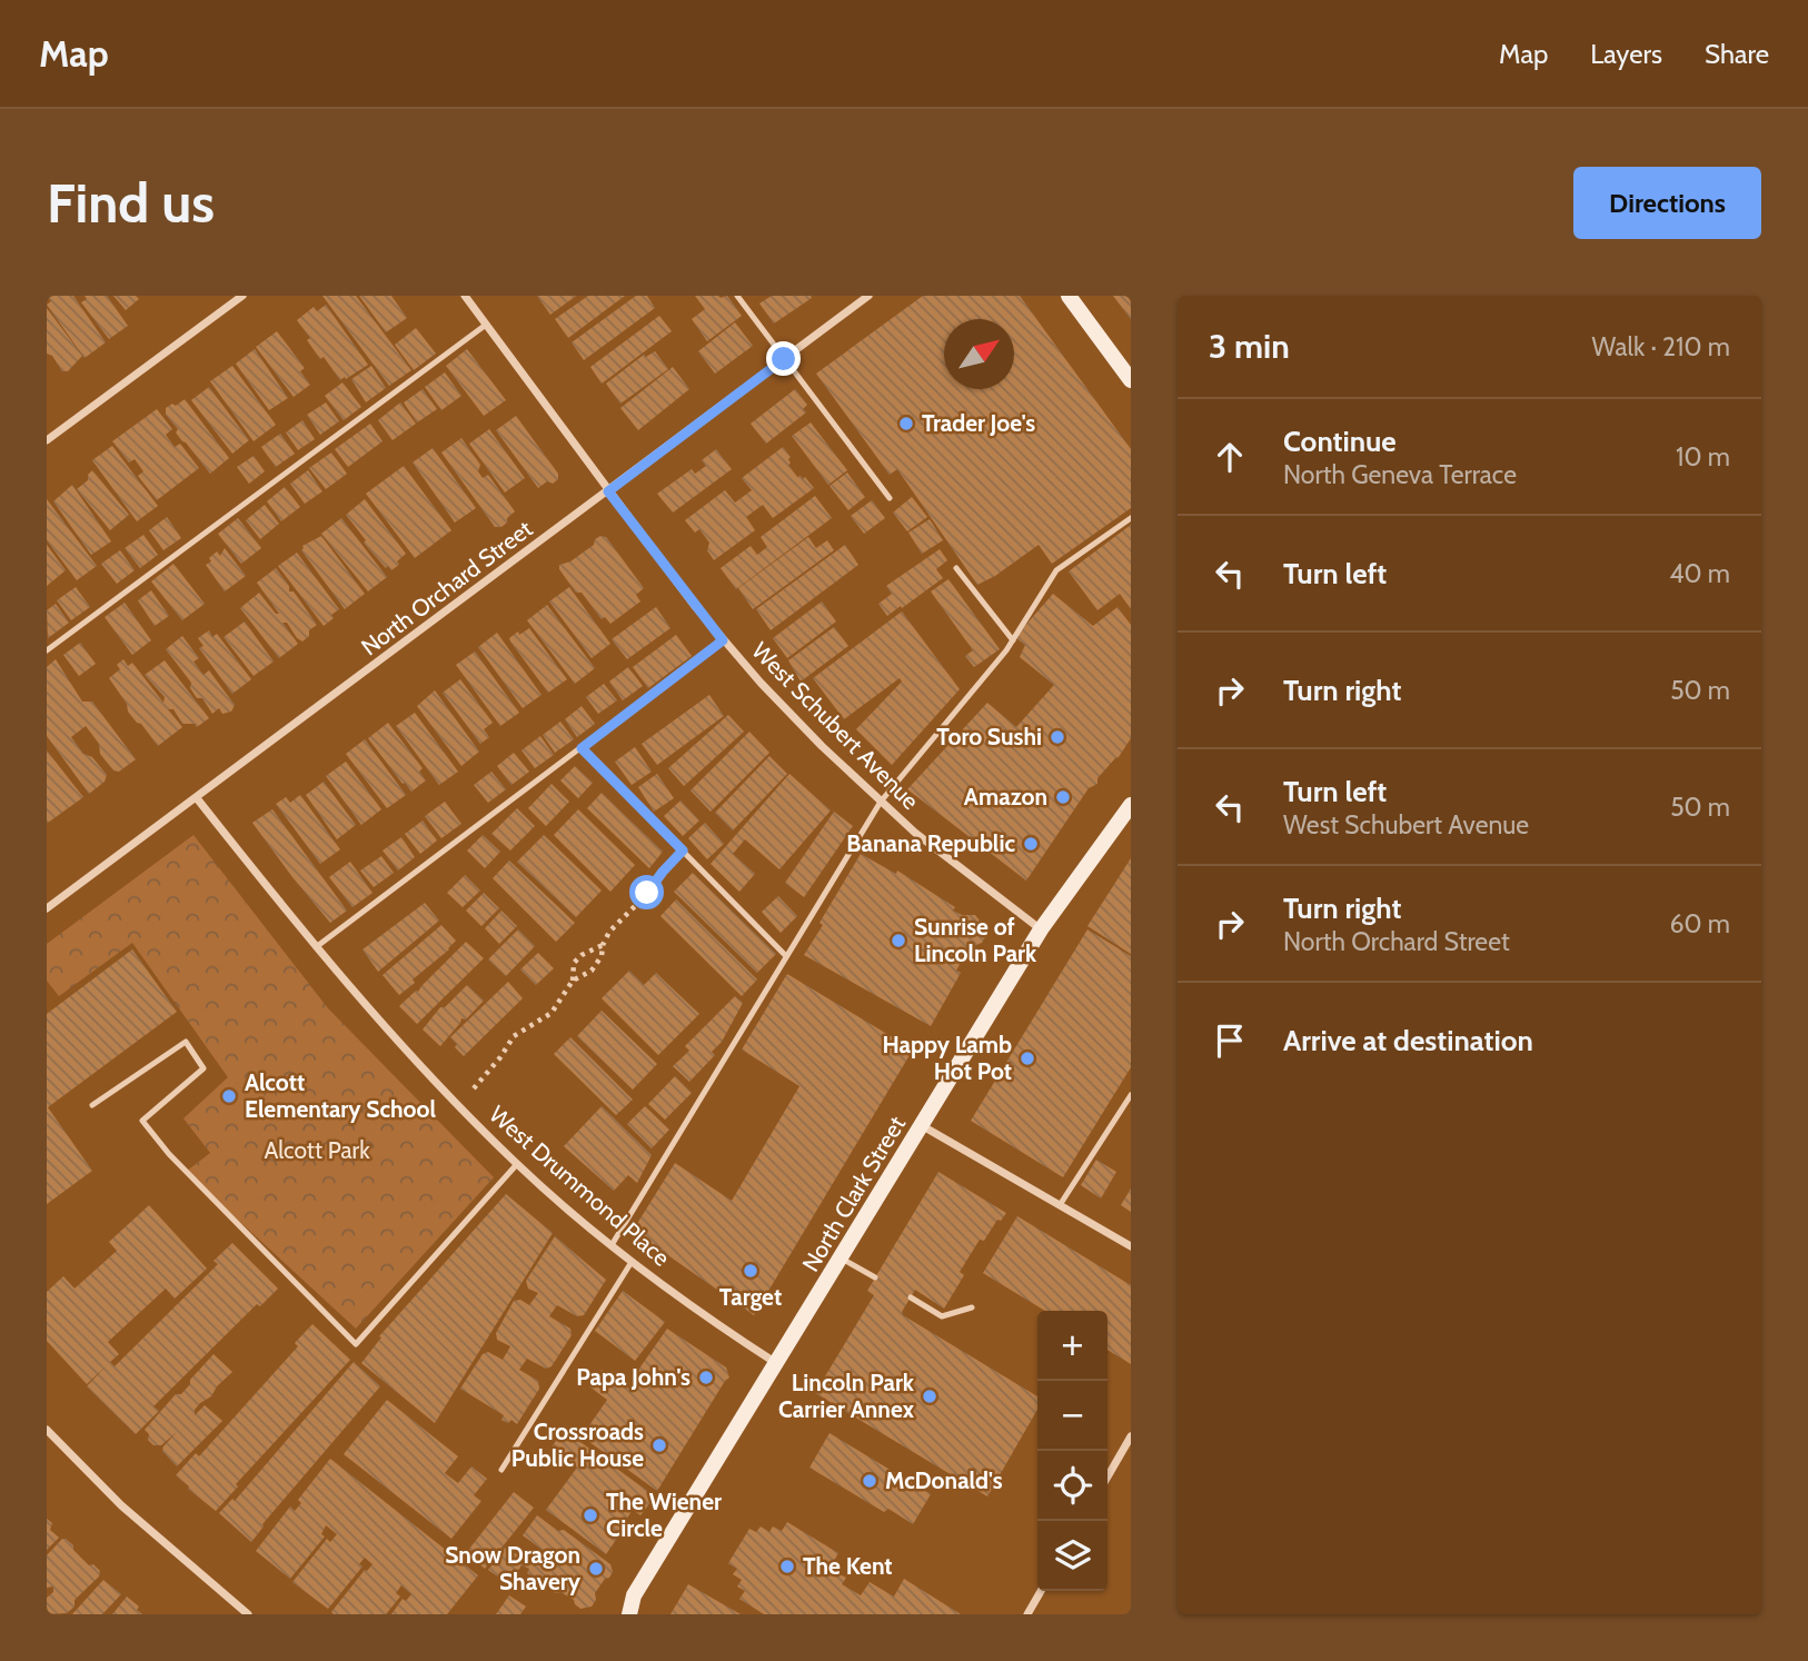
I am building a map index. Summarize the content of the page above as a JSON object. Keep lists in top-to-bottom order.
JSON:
{
  "streets": {
    "main road": ["North Clark Street"],
    "street": ["North Orchard Street", "West Schubert Avenue", "West Drummond Place"]
  },
  "crossings": [
    ["North Orchard Street", "West Schubert Avenue"],
    ["North Orchard Street", "West Drummond Place"],
    ["West Schubert Avenue", "North Clark Street"],
    ["West Drummond Place", "North Clark Street"]
  ],
  "parks": ["Alcott Park"],
  "places": [
    "Trader Joe's",
    "Toro Sushi",
    "Amazon",
    "Banana Republic",
    "Sunrise of Lincoln Park",
    "Happy Lamb Hot Pot",
    "Alcott Elementary School",
    "Target",
    "Papa John's",
    "Lincoln Park Carrier Annex",
    "Crossroads Public House",
    "McDonald's",
    "The Wiener Circle",
    "The Kent",
    "Snow Dragon Shavery"
  ],
  "north": "top right",
  "page": {
    "header": "Map",
    "nav": ["Map", "Layers", "Share"],
    "buttons": "Directions",
    "title": "Find us",
    "heading": ["3 min", "Walk · 210 m"],
    "list": [
      ["Continue", "North Geneva Terrace", "10 m"],
      ["Turn left", "40 m"],
      ["Turn right", "50 m"],
      ["Turn left", "West Schubert Avenue", "50 m"],
      ["Turn right", "North Orchard Street", "60 m"],
      "Arrive at destination"
    ],
    "map_buttons": ["+", "−"]
  }
}
